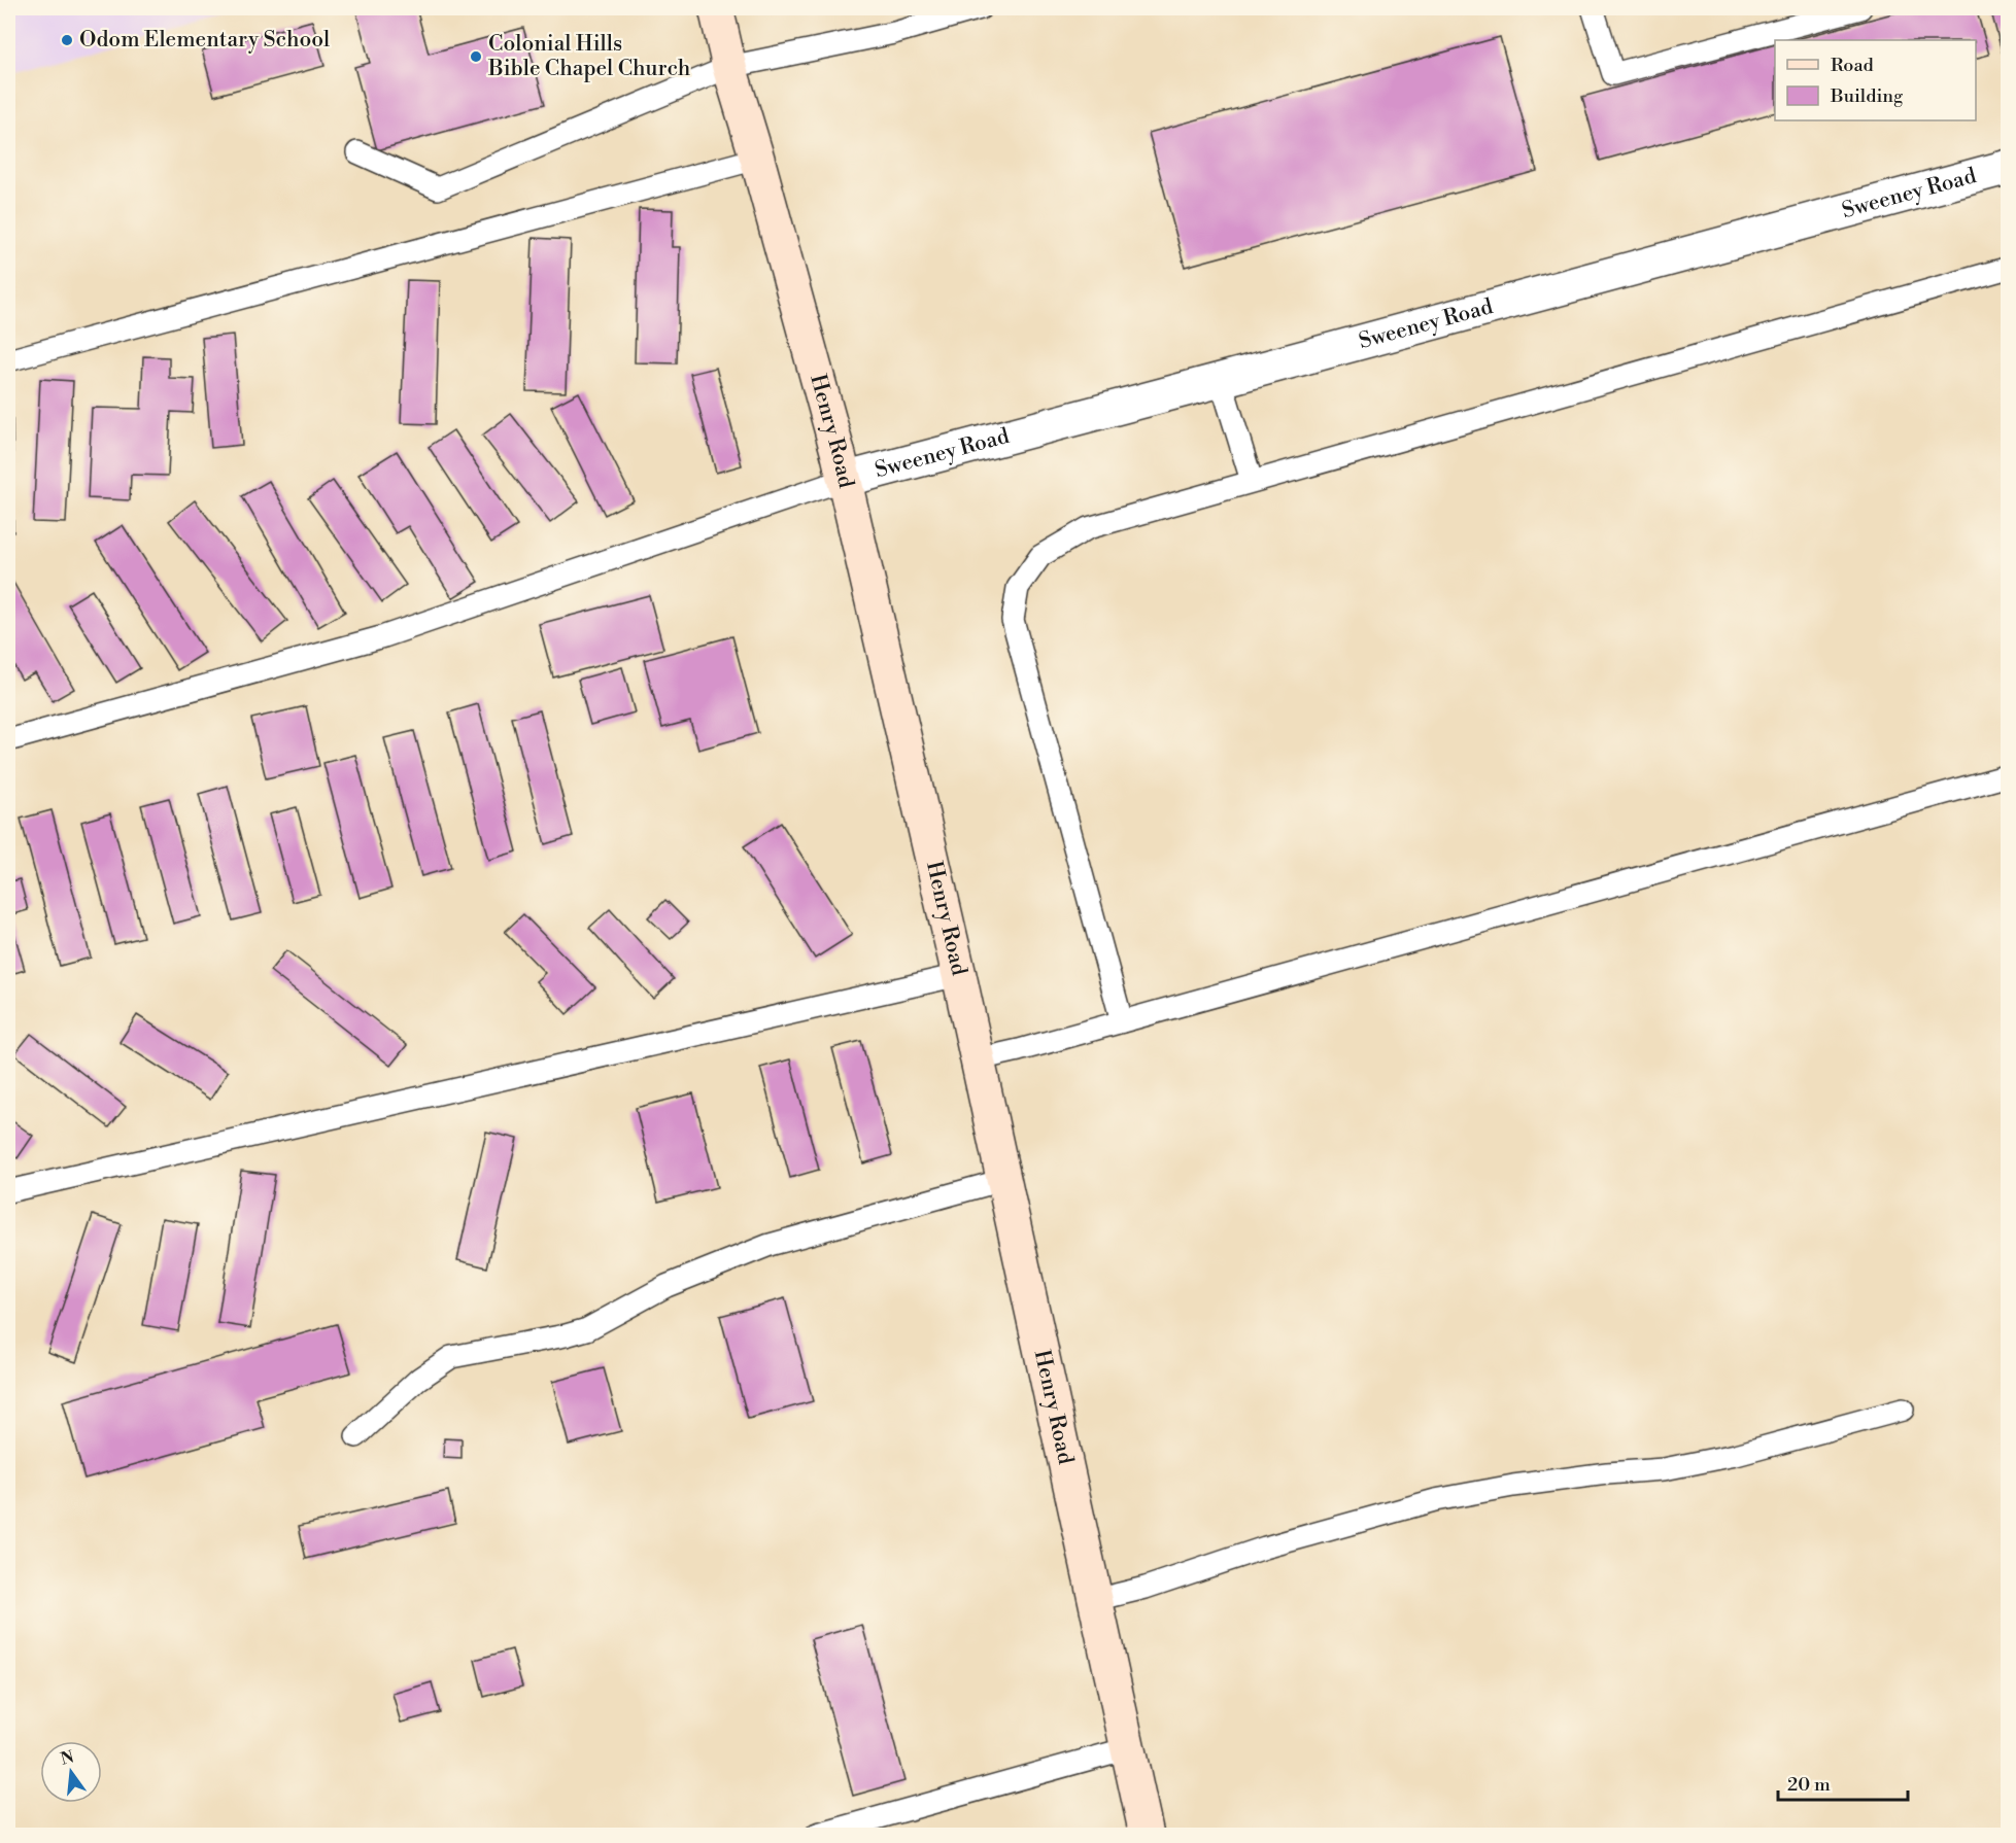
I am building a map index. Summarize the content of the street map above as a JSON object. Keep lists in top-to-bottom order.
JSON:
{
  "streets": {
    "street": ["Sweeney Road", "Henry Road"]
  },
  "crossings": [
    ["Sweeney Road", "Henry Road"]
  ],
  "places": ["Odom Elementary School", "Colonial Hills Bible Chapel Church"],
  "legend": ["Road", "Building"],
  "scale_bar": "20 m",
  "north": "top"
}
